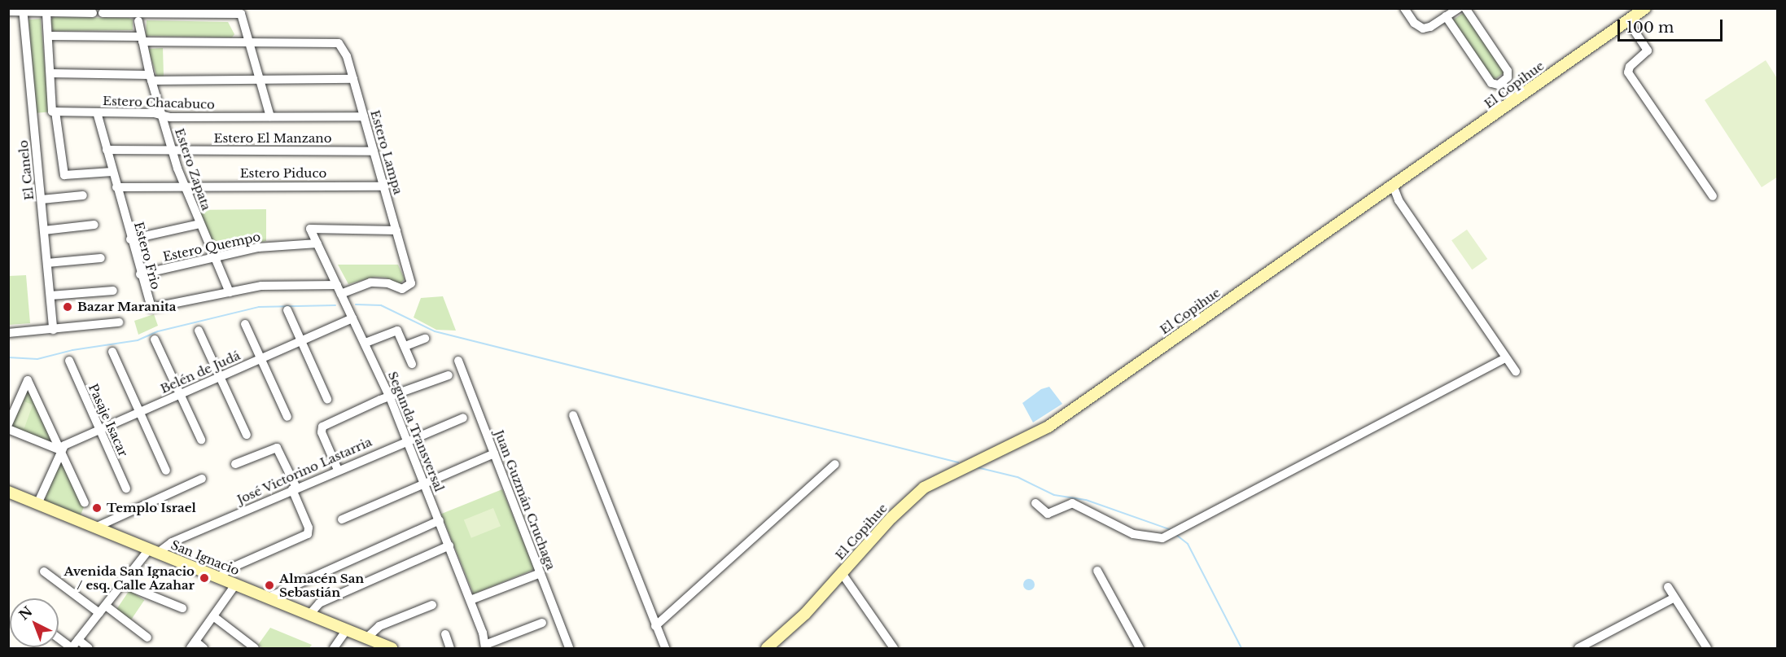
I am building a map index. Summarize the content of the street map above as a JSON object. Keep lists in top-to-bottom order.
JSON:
{
  "streets": {
    "main road": ["El Copihue", "San Ignacio"],
    "street": [
      "Estero Chacabuco",
      "Estero El Manzano",
      "Estero Lampa",
      "Estero Zapata",
      "El Canelo",
      "Estero Piduco",
      "Estero Quempo",
      "Estero Frio",
      "Belén de Judá",
      "Pasaje Isacar",
      "Segunda Transversal",
      "José Victorino Lastarria",
      "Juan Guzmán Cruchaga"
    ]
  },
  "crossings": [
    ["Estero Chacabuco", "Estero Lampa"],
    ["Estero Chacabuco", "Estero Zapata"],
    ["Estero Chacabuco", "Estero Frio"],
    ["Estero El Manzano", "Estero Lampa"],
    ["Estero El Manzano", "Estero Zapata"],
    ["Estero El Manzano", "Estero Frio"],
    ["Estero Lampa", "Estero Piduco"],
    ["Estero Lampa", "Segunda Transversal"],
    ["Estero Zapata", "Estero Piduco"],
    ["Estero Zapata", "Estero Quempo"],
    ["Estero Zapata", "Estero Frio"],
    ["Estero Piduco", "Estero Frio"],
    ["Estero Quempo", "Estero Frio"],
    ["Estero Quempo", "Segunda Transversal"],
    ["Estero Frio", "Segunda Transversal"],
    ["Belén de Judá", "Pasaje Isacar"],
    ["Belén de Judá", "Segunda Transversal"],
    ["Segunda Transversal", "José Victorino Lastarria"],
    ["José Victorino Lastarria", "San Ignacio"]
  ],
  "places": [
    "Bazar Maranita",
    "Templo Israel",
    "Avenida San Ignacio / esq. Calle Azahar",
    "Almacén San Sebastián"
  ],
  "scale_bar": "100 m",
  "north": "top left"
}
